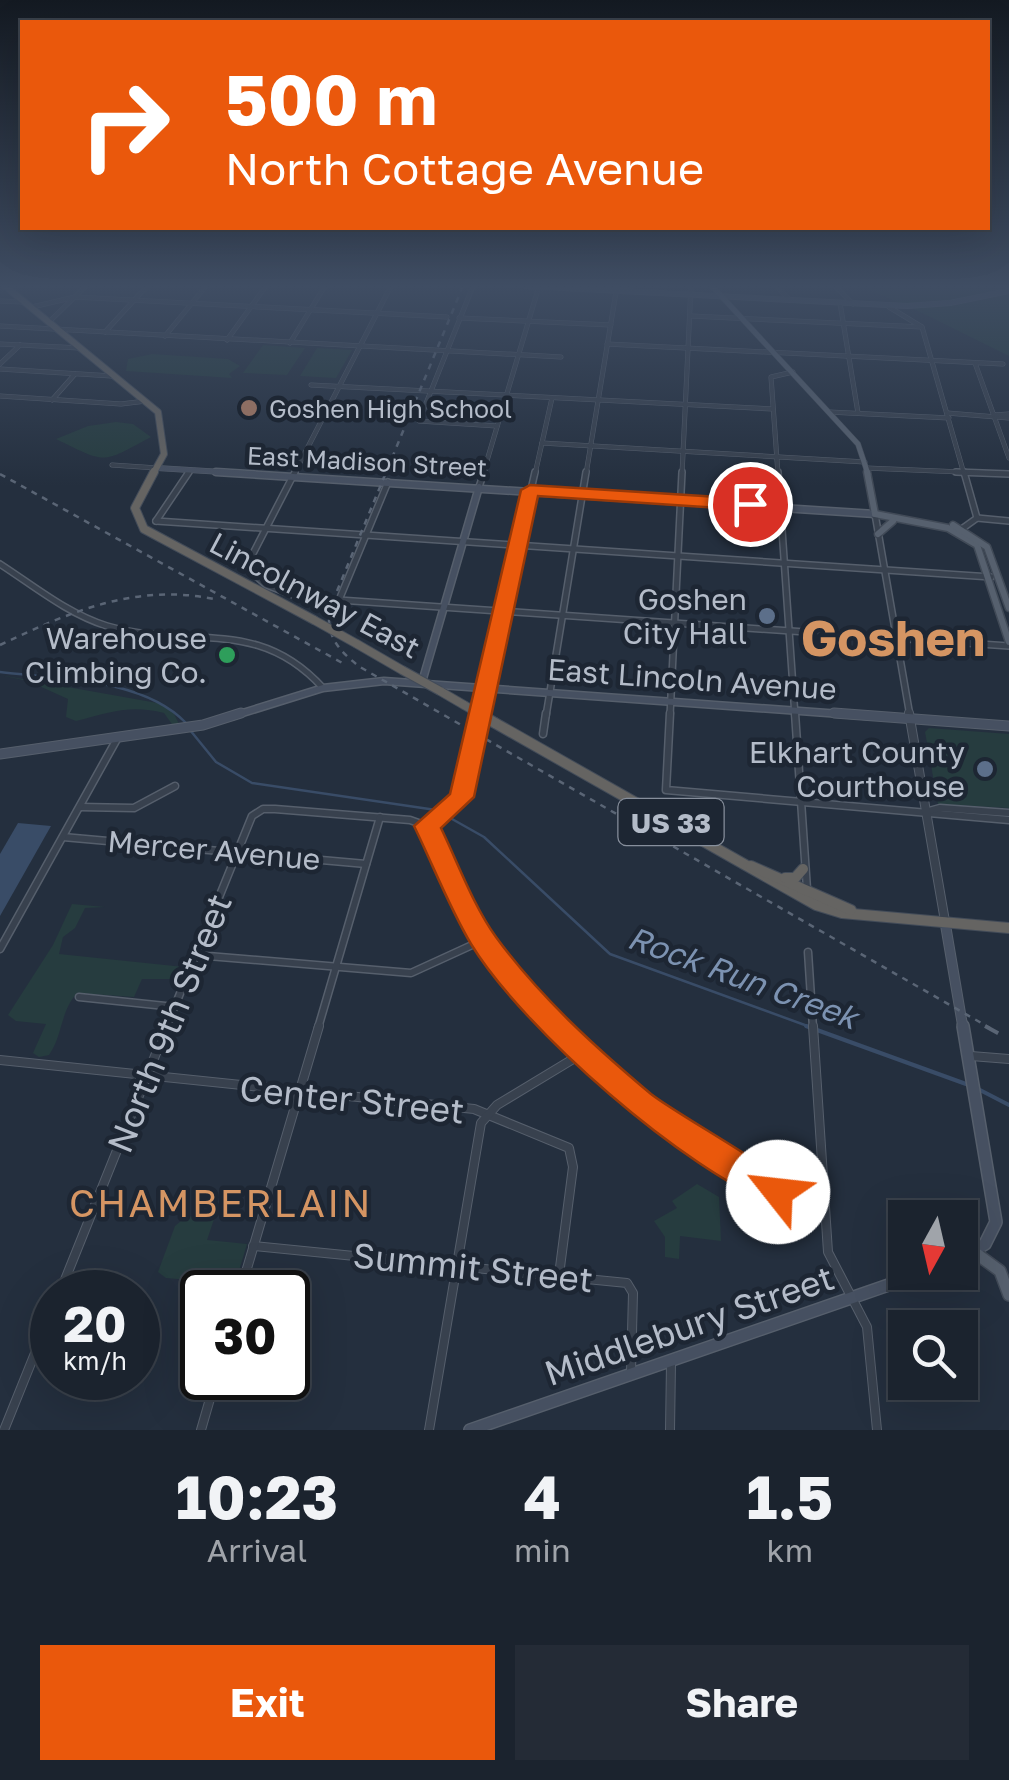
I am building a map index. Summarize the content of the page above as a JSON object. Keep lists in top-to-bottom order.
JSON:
{
  "streets": {
    "highway": ["Lincolnway East", "US 33"],
    "main road": ["East Madison Street", "East Lincoln Avenue", "Middlebury Street"],
    "street": [
      "Mercer Avenue",
      "North 9th Street",
      "Center Street",
      "Summit Street"
    ]
  },
  "crossings": [
    ["East Madison Street", "Lincolnway East"],
    ["Lincolnway East", "US 33"],
    ["Mercer Avenue", "North 9th Street"],
    ["North 9th Street", "Center Street"],
    ["Center Street", "Summit Street"],
    ["Summit Street", "Middlebury Street"]
  ],
  "districts": ["Goshen", "CHAMBERLAIN"],
  "water": ["Rock Run Creek"],
  "places": [
    "Goshen High School",
    "Goshen City Hall",
    "Warehouse Climbing Co.",
    "Elkhart County Courthouse"
  ],
  "north": "bottom",
  "page": {
    "turn": ["500 m", "North Cottage Avenue"],
    "speed": "20 km/h",
    "limit": "30",
    "eta": [
      "10:23",
      "Arrival",
      "4",
      "min",
      "1.5",
      "km"
    ],
    "buttons": ["Exit", "Share"]
  }
}
